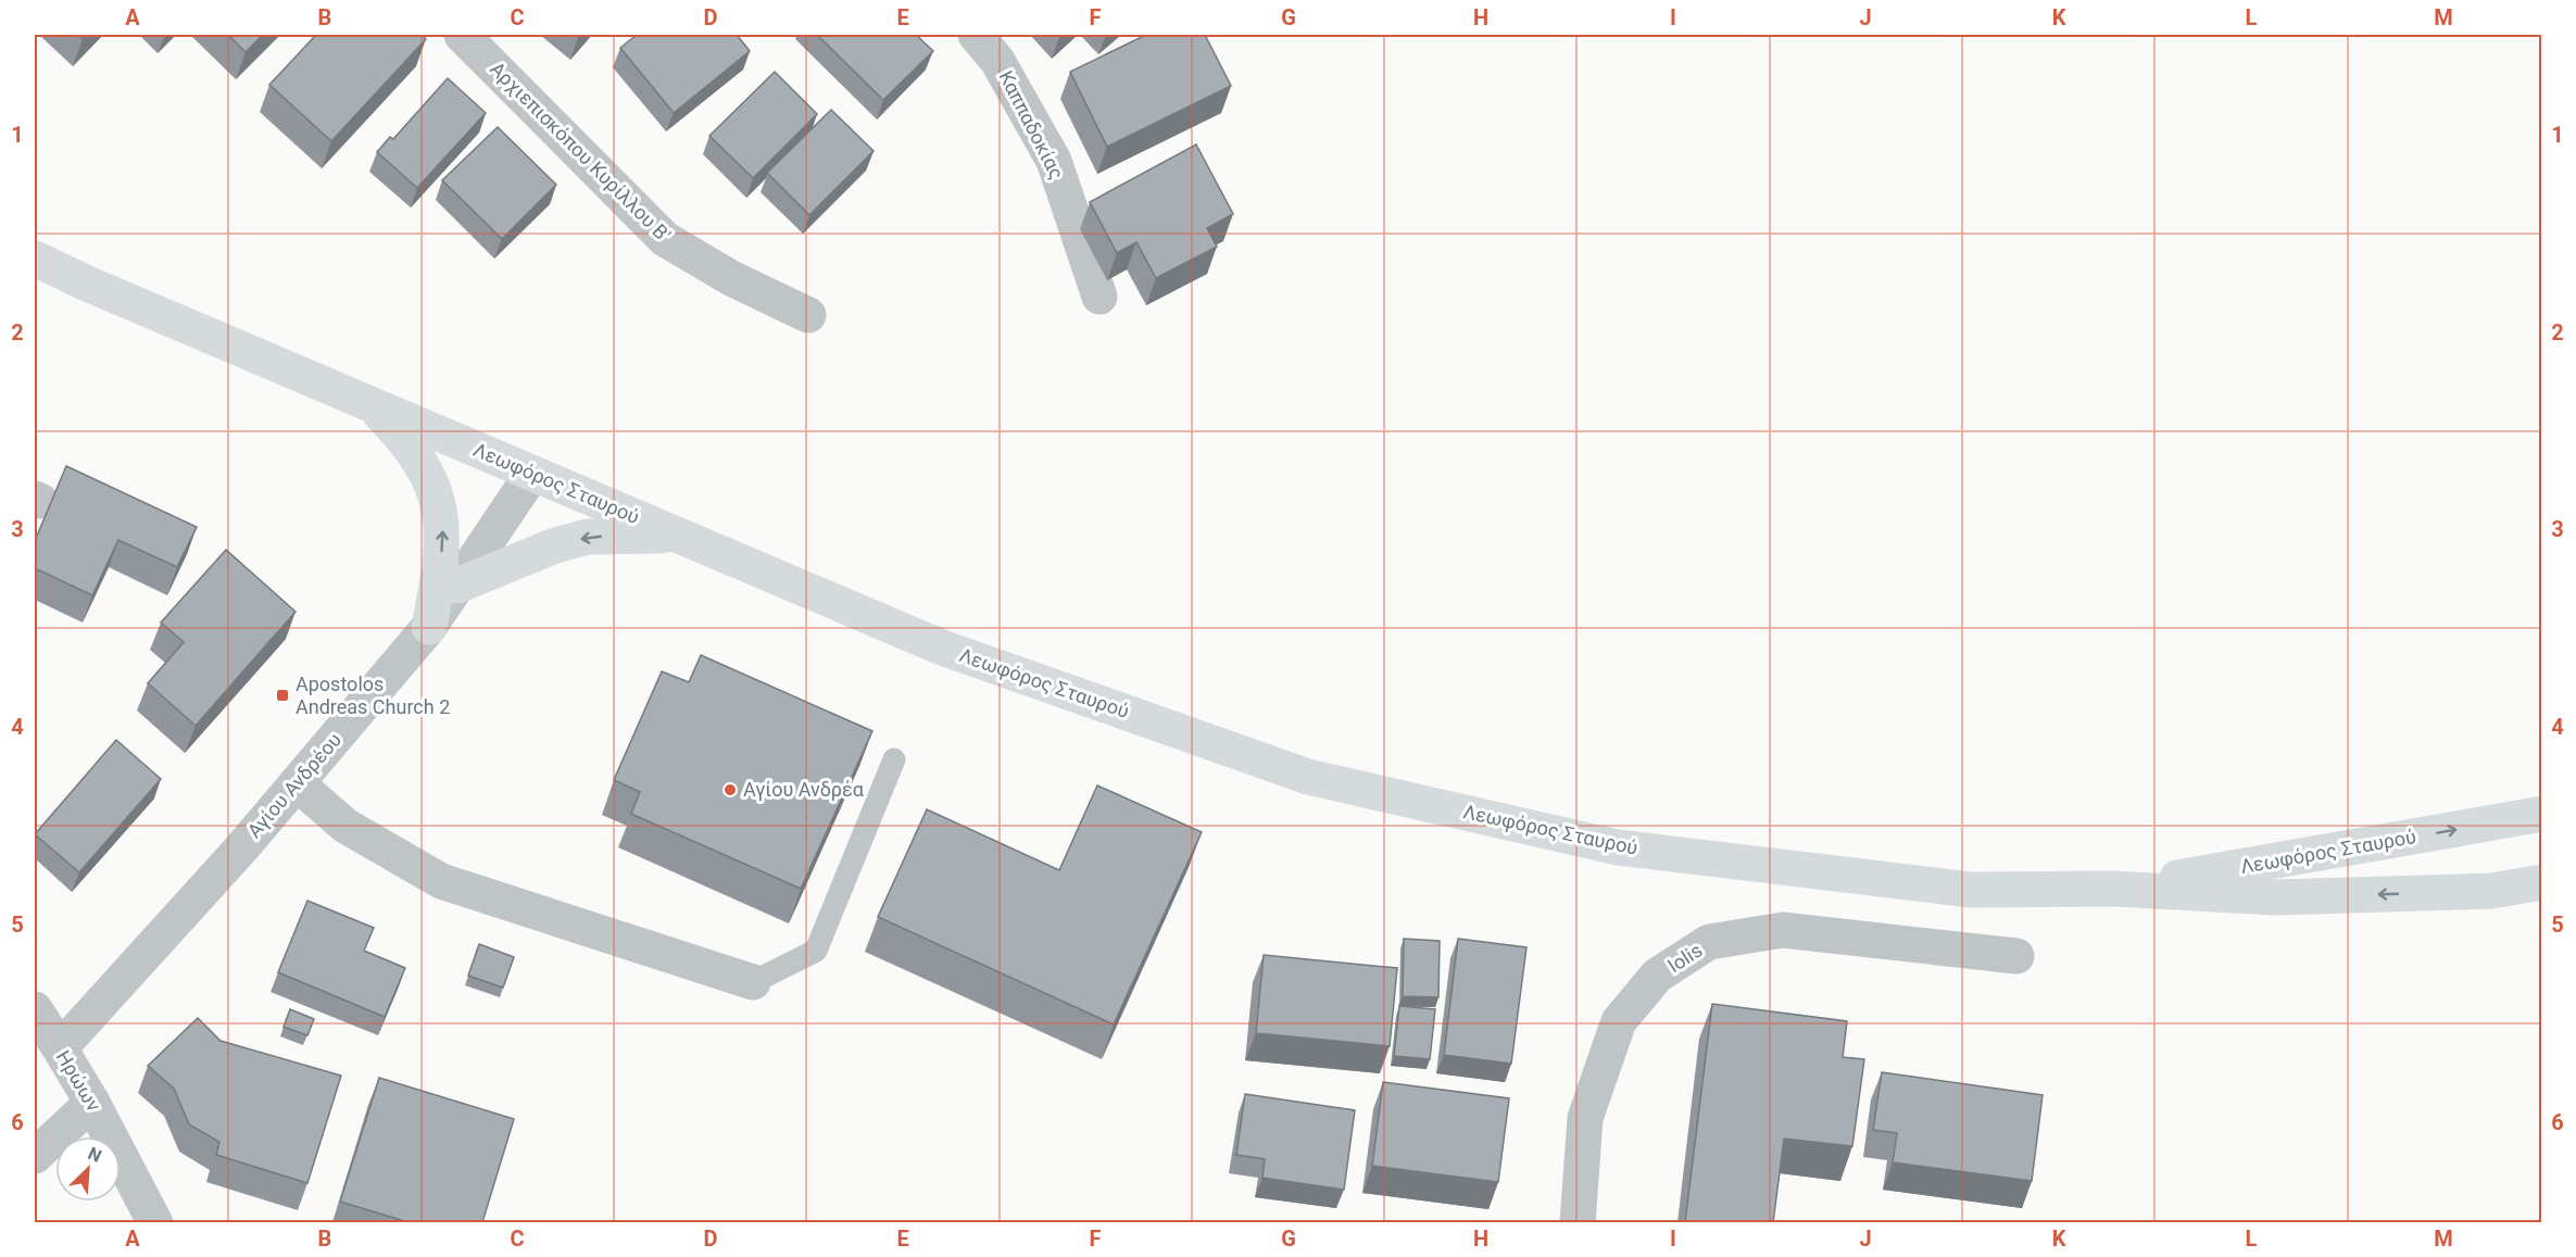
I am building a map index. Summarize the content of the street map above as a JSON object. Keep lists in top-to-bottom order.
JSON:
{
  "streets": {
    "main road": ["Λεωφόρος Σταυρού"],
    "street": [
      "Καππαδοκίας",
      "Αρχιεπισκόπου Κυρίλλου Β'",
      "Αγίου Ανδρέου",
      "Iolis",
      "Ηρώων"
    ]
  },
  "crossings": [
    ["Λεωφόρος Σταυρού", "Αγίου Ανδρέου"],
    ["Αγίου Ανδρέου", "Ηρώων"]
  ],
  "places": {
    "transit": ["Apostolos Andreas Church 2"],
    "other": ["Αγίου Ανδρέα"]
  },
  "north": "top right",
  "grid": {
    "columns": [
      "A",
      "B",
      "C",
      "D",
      "E",
      "F",
      "G",
      "H",
      "I",
      "J",
      "K",
      "L",
      "M"
    ],
    "rows": [
      "1",
      "2",
      "3",
      "4",
      "5",
      "6"
    ]
  }
}
